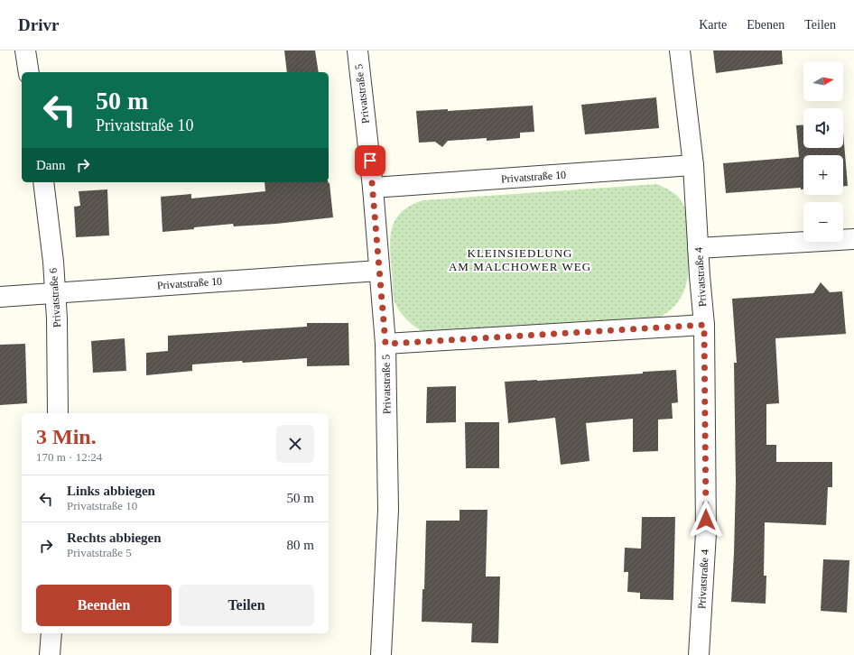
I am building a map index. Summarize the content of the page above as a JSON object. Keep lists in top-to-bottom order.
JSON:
{
  "streets": {
    "street": [
      "Privatstraße 5",
      "Privatstraße 10",
      "Privatstraße 4",
      "Privatstraße 6"
    ]
  },
  "crossings": [
    ["Privatstraße 5", "Privatstraße 10"],
    ["Privatstraße 10", "Privatstraße 4"],
    ["Privatstraße 10", "Privatstraße 6"]
  ],
  "districts": ["KLEINSIEDLUNG AM MALCHOWER WEG"],
  "north": "right",
  "page": {
    "header": "Drivr",
    "nav": ["Karte", "Ebenen", "Teilen"],
    "map_buttons": ["+", "−"],
    "turn": ["50 m", "Privatstraße 10"],
    "then": "Dann",
    "heading": ["3 Min.", "170 m · 12:24"],
    "list": [
      {
        "name": "Links abbiegen",
        "note": "Privatstraße 10",
        "value": "50 m"
      },
      {
        "name": "Rechts abbiegen",
        "note": "Privatstraße 5",
        "value": "80 m"
      }
    ],
    "buttons": ["Beenden", "Teilen"]
  }
}
